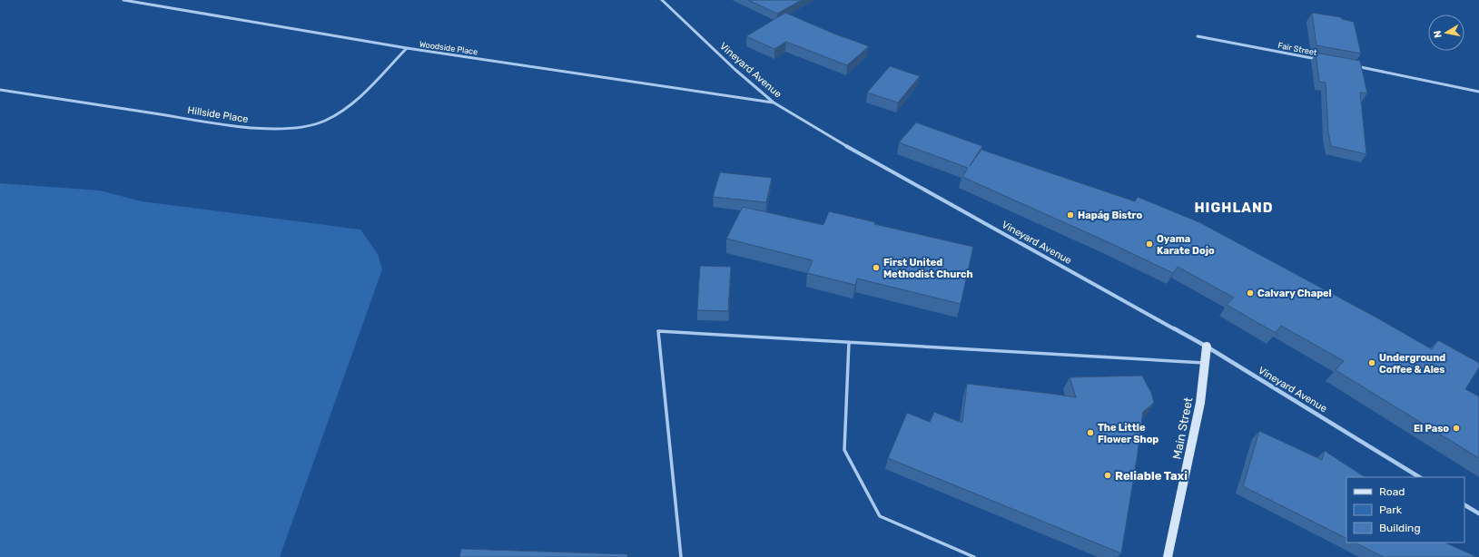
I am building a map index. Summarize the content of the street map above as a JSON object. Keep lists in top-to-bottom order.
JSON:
{
  "streets": {
    "street": [
      "Woodside Place",
      "Fair Street",
      "Vineyard Avenue",
      "Hillside Place",
      "Main Street"
    ]
  },
  "crossings": [
    ["Woodside Place", "Vineyard Avenue"],
    ["Woodside Place", "Hillside Place"],
    ["Vineyard Avenue", "Main Street"]
  ],
  "districts": ["HIGHLAND"],
  "places": [
    "Hapág Bistro",
    "Oyama Karate Dojo",
    "First United Methodist Church",
    "Calvary Chapel",
    "Underground Coffee & Ales",
    "El Paso",
    "The Little Flower Shop",
    "Reliable Taxi"
  ],
  "legend": ["Road", "Park", "Building"],
  "north": "left"
}
